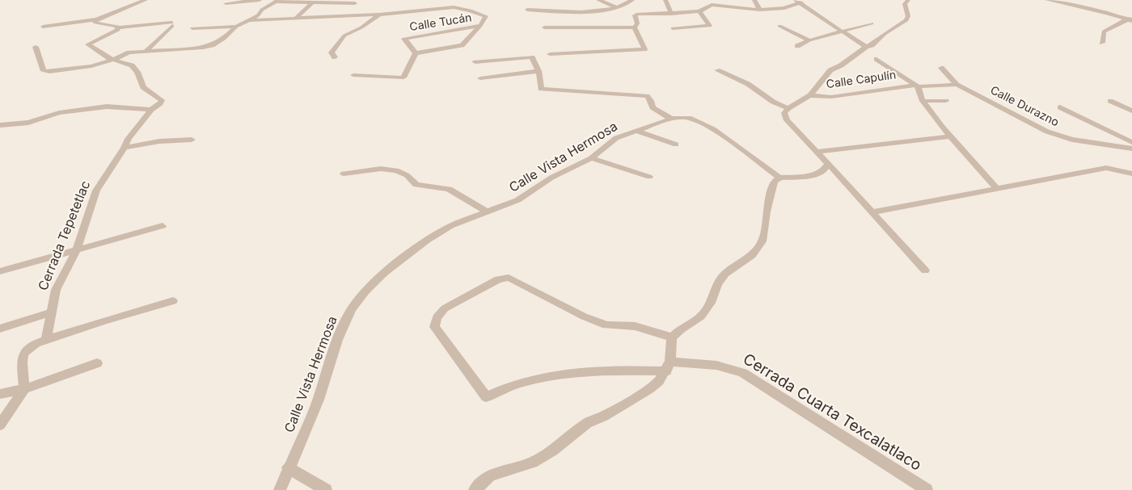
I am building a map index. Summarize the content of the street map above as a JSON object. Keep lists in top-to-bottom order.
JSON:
{
  "streets": {
    "street": [
      "Calle Tucán",
      "Calle Capulín",
      "Calle Durazno",
      "Calle Vista Hermosa",
      "Cerrada Tepetetlac",
      "Cerrada Cuarta Texcalatlaco"
    ]
  },
  "crossings": [
    ["Calle Capulín", "Calle Durazno"]
  ]
}
